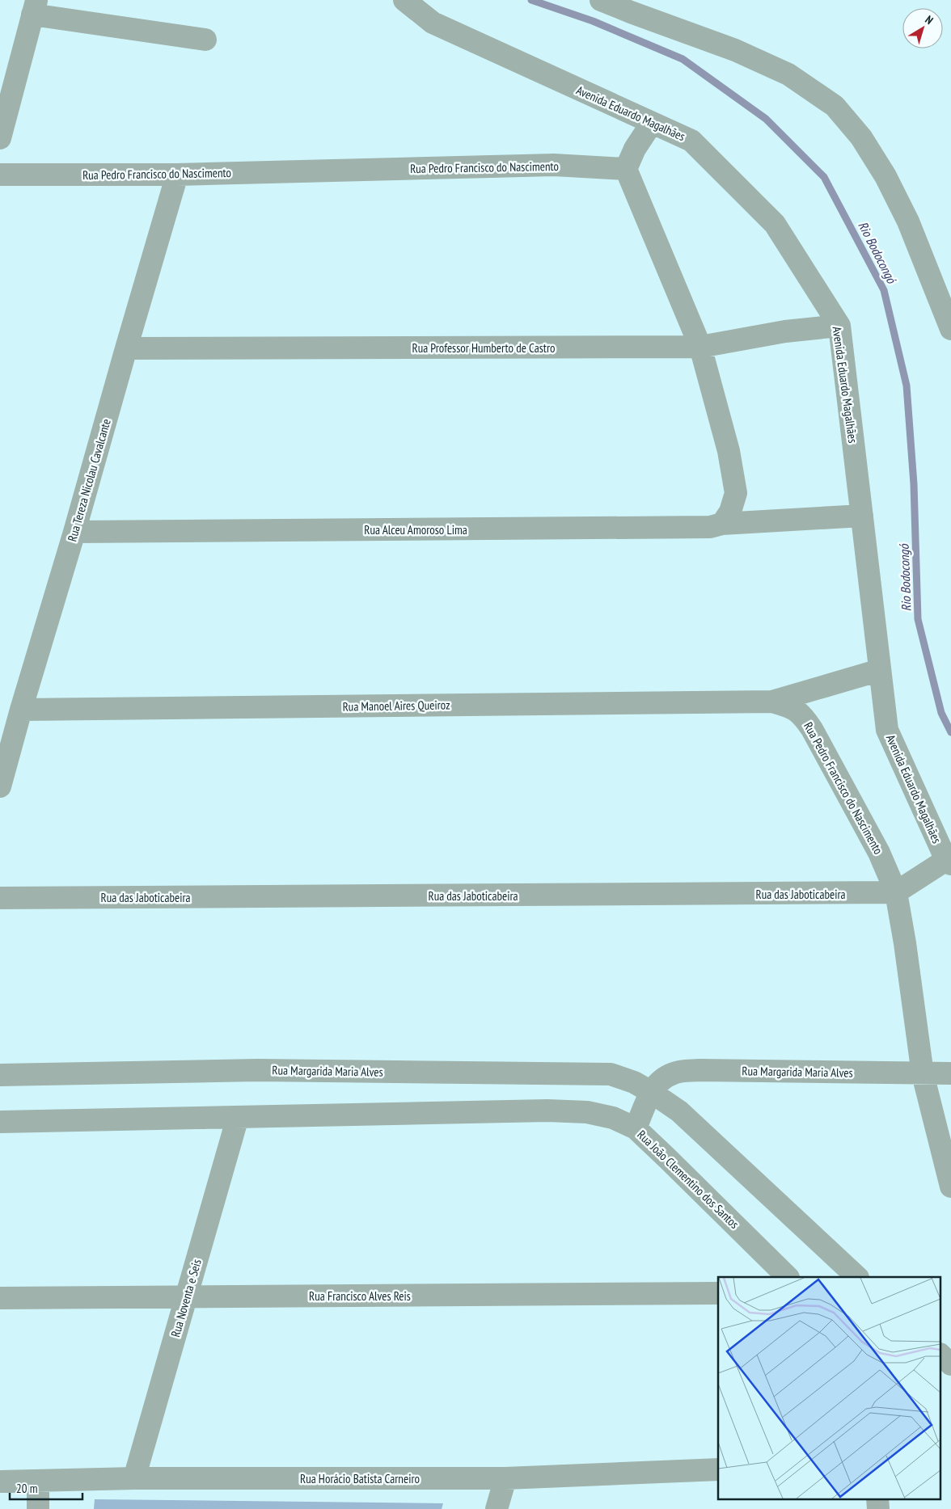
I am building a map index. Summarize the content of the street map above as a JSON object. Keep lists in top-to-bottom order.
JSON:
{
  "streets": {
    "street": [
      "Avenida Eduardo Magalhães",
      "Rua Pedro Francisco do Nascimento",
      "Rua Professor Humberto de Castro",
      "Rua Tereza Nicolau Cavalcante",
      "Rua Alceu Amoroso Lima",
      "Rua Manoel Aires Queiroz",
      "Rua das Jaboticabeira",
      "Rua Margarida Maria Alves",
      "Rua João Clementino dos Santos",
      "Rua Francisco Alves Reis",
      "Rua Noventa e Seis",
      "Rua Horácio Batista Carneiro"
    ]
  },
  "crossings": [
    ["Avenida Eduardo Magalhães", "Rua Professor Humberto de Castro"],
    ["Avenida Eduardo Magalhães", "Rua Alceu Amoroso Lima"],
    ["Rua Pedro Francisco do Nascimento", "Rua Tereza Nicolau Cavalcante"],
    ["Rua Pedro Francisco do Nascimento", "Rua Manoel Aires Queiroz"],
    ["Rua Pedro Francisco do Nascimento", "Rua das Jaboticabeira"],
    ["Rua Professor Humberto de Castro", "Rua Tereza Nicolau Cavalcante"],
    ["Rua Tereza Nicolau Cavalcante", "Rua Alceu Amoroso Lima"],
    ["Rua Tereza Nicolau Cavalcante", "Rua Manoel Aires Queiroz"],
    ["Rua João Clementino dos Santos", "Rua Noventa e Seis"],
    ["Rua Francisco Alves Reis", "Rua Noventa e Seis"],
    ["Rua Noventa e Seis", "Rua Horácio Batista Carneiro"]
  ],
  "water": ["Rio Bodocongó"],
  "scale_bar": "20 m",
  "north": "top right"
}
